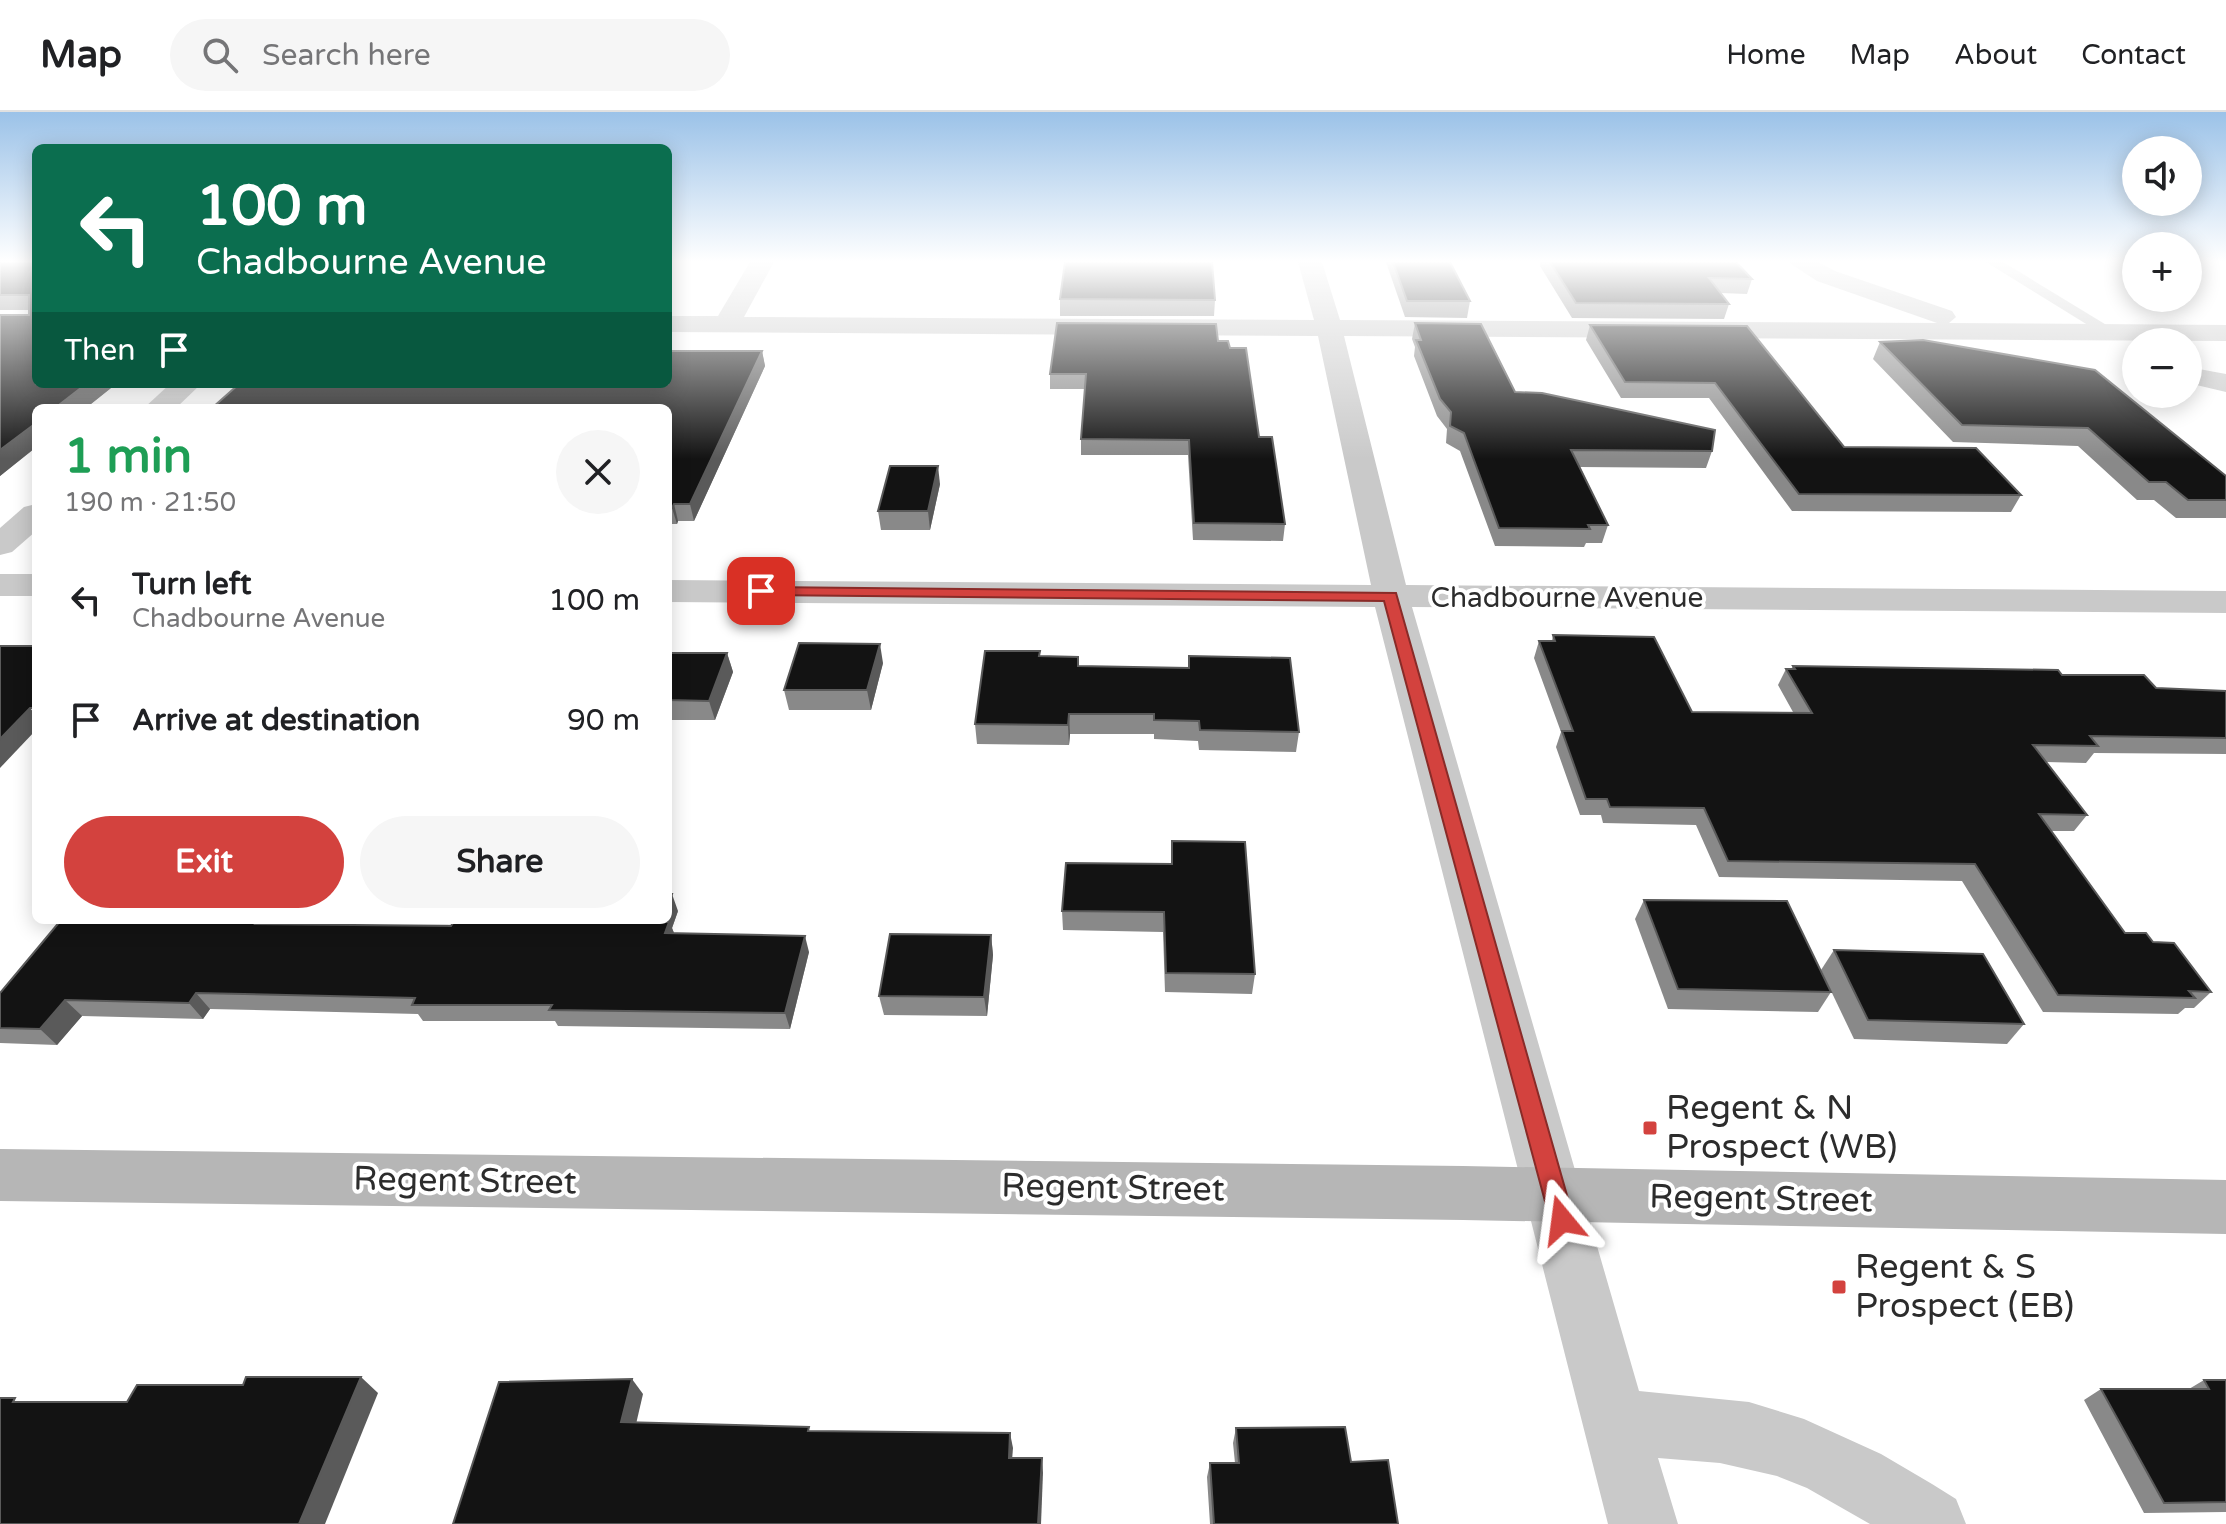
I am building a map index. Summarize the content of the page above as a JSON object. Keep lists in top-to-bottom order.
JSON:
{
  "streets": {
    "main road": ["Regent Street"],
    "street": ["Chadbourne Avenue"]
  },
  "places": {
    "transit": ["Regent & N Prospect (WB)", "Regent & S Prospect (EB)"]
  },
  "page": {
    "header": "Map",
    "search": "Search here",
    "nav": [
      "Home",
      "Map",
      "About",
      "Contact"
    ],
    "map_buttons": ["+", "−"],
    "turn": ["100 m", "Chadbourne Avenue"],
    "then": "Then",
    "heading": ["1 min", "190 m · 21:50"],
    "list": [
      {
        "name": "Turn left",
        "note": "Chadbourne Avenue",
        "value": "100 m"
      },
      {
        "name": "Arrive at destination",
        "value": "90 m"
      }
    ],
    "buttons": ["Exit", "Share"]
  }
}
